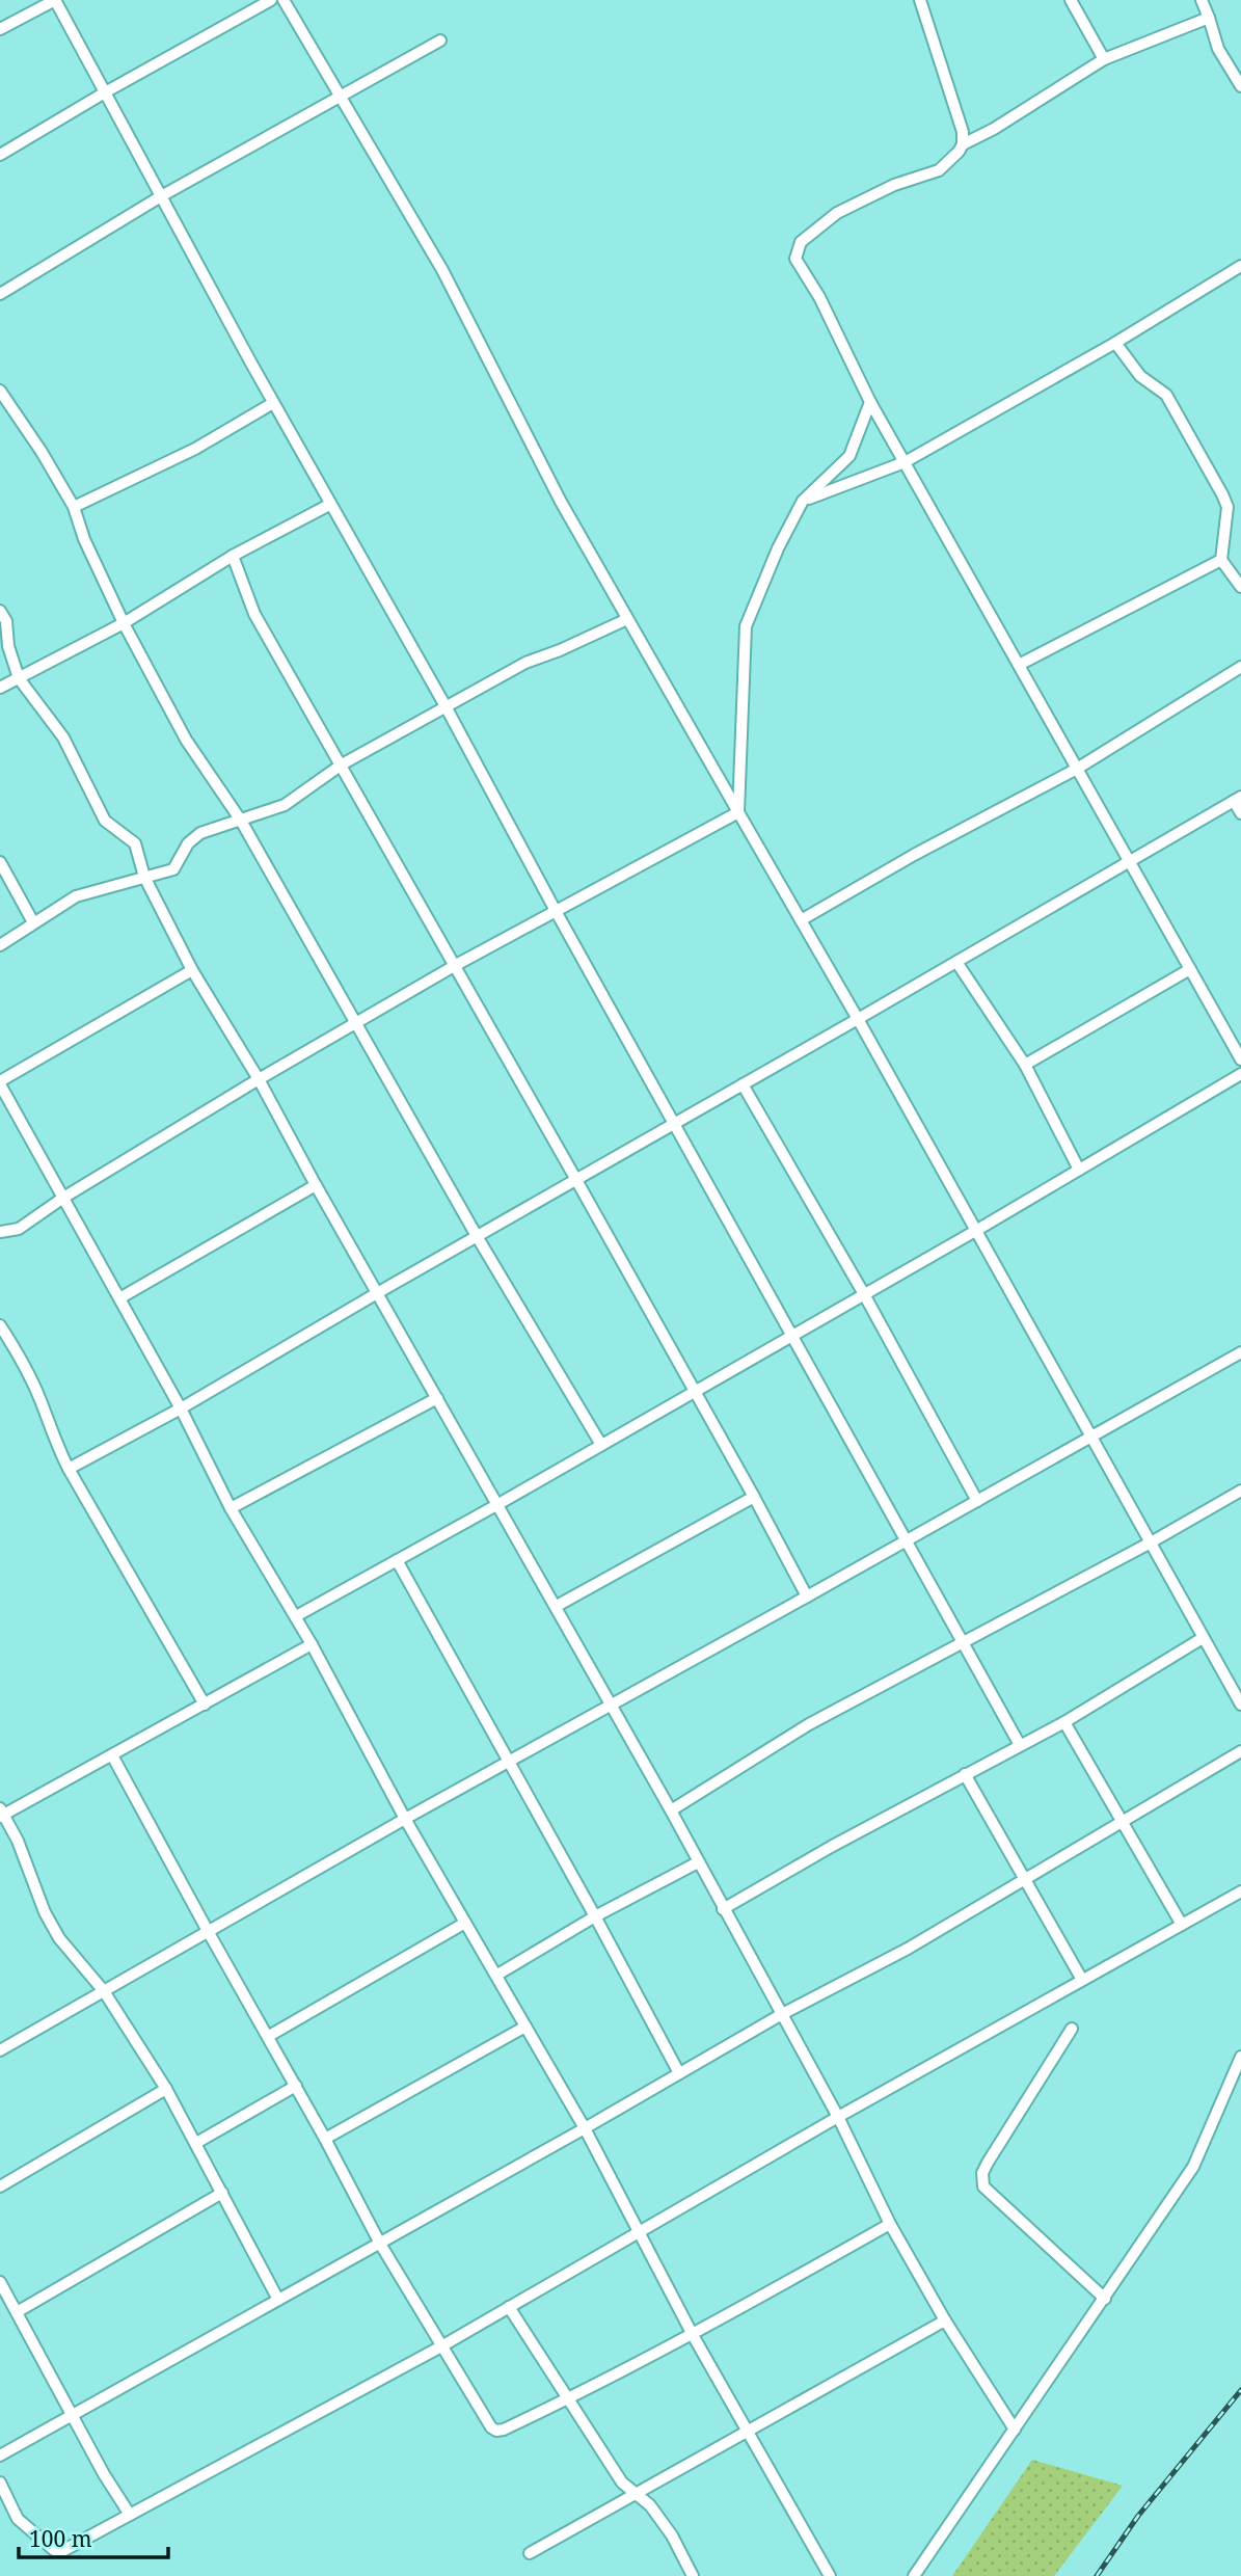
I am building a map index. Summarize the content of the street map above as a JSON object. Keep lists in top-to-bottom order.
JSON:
{
  "scale_bar": "100 m"
}
